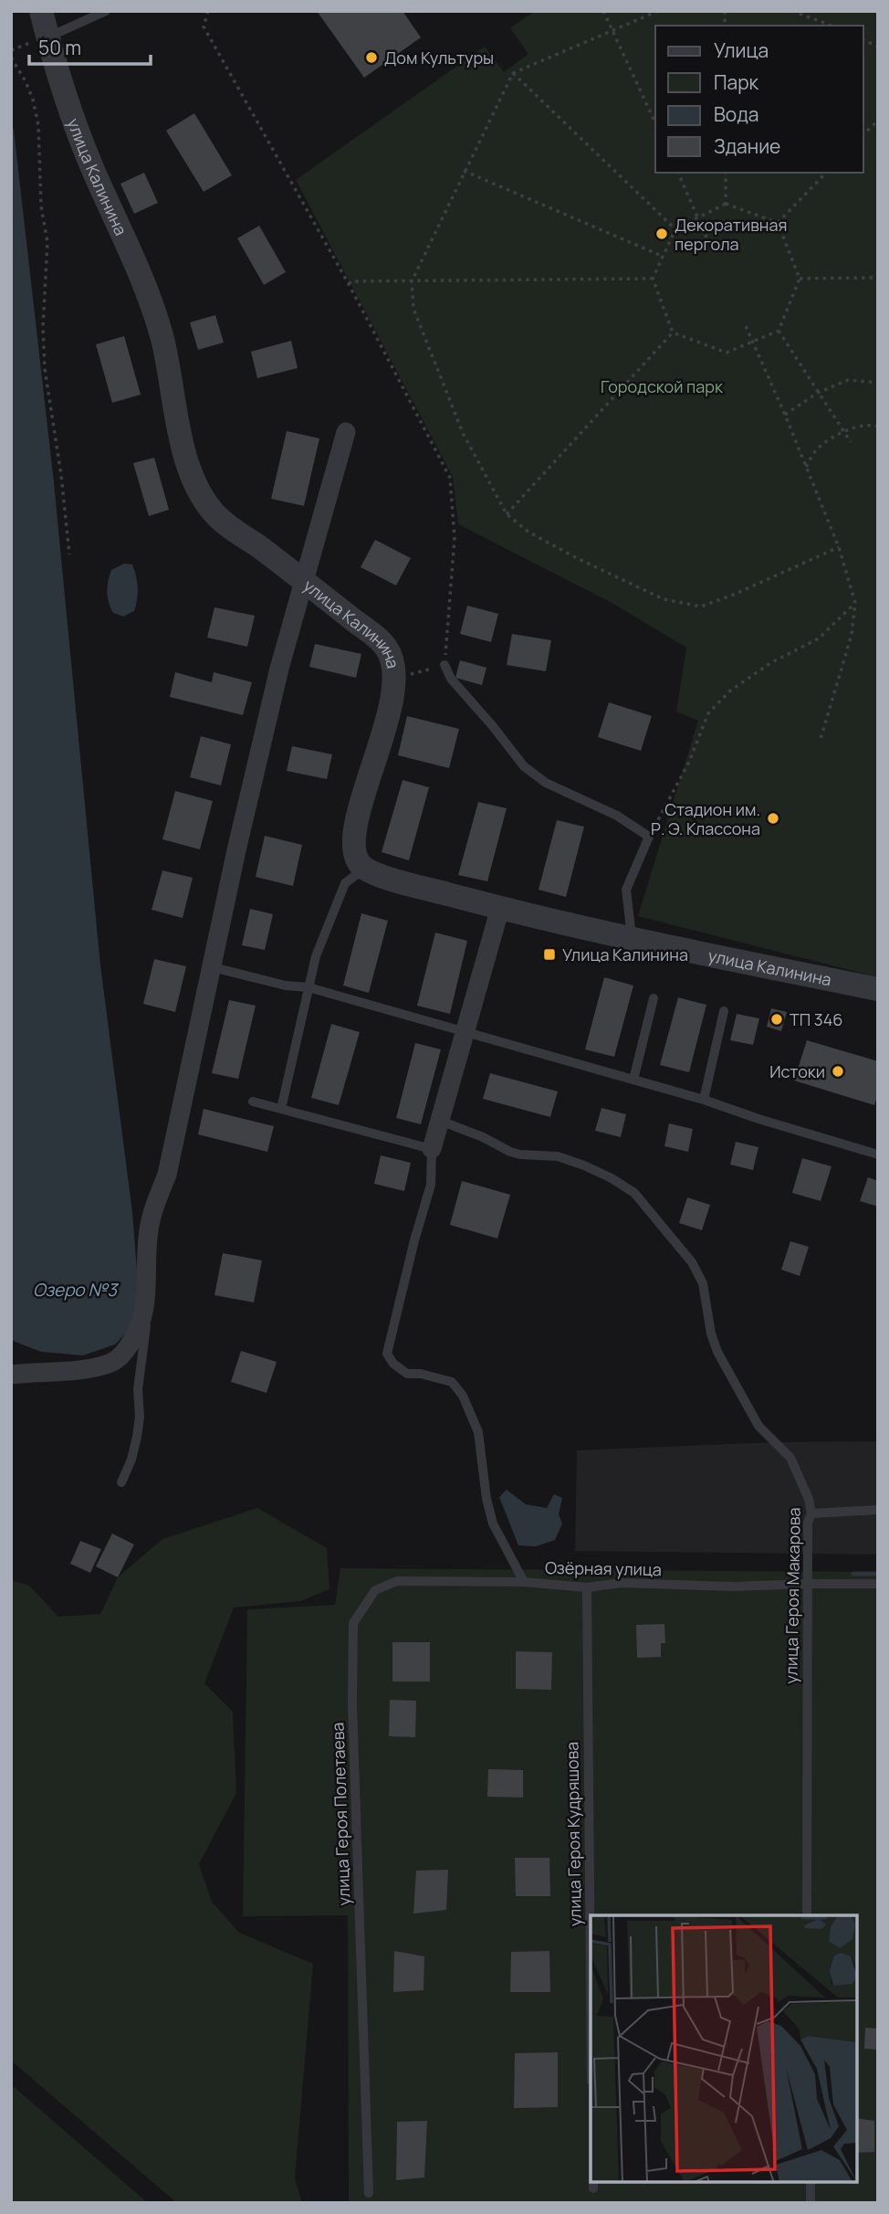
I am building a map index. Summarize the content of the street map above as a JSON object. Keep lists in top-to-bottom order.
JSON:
{
  "streets": {
    "street": ["улица Калинина"],
    "lane": [
      "Озёрная улица",
      "улица Героя Макарова",
      "улица Героя Полетаева",
      "улица Героя Кудряшова"
    ]
  },
  "crossings": [
    ["Озёрная улица", "улица Героя Макарова"],
    ["Озёрная улица", "улица Героя Полетаева"],
    ["Озёрная улица", "улица Героя Кудряшова"]
  ],
  "water": ["Озеро №3"],
  "parks": ["Городской парк"],
  "places": {
    "other": [
      "Дом Культуры",
      "Декоративная пергола",
      "Стадион им. Р. Э. Классона",
      "ТП 346",
      "Истоки"
    ],
    "transit": ["Улица Калинина"]
  },
  "legend": [
    "Улица",
    "Парк",
    "Вода",
    "Здание"
  ],
  "scale_bar": "50 m"
}
